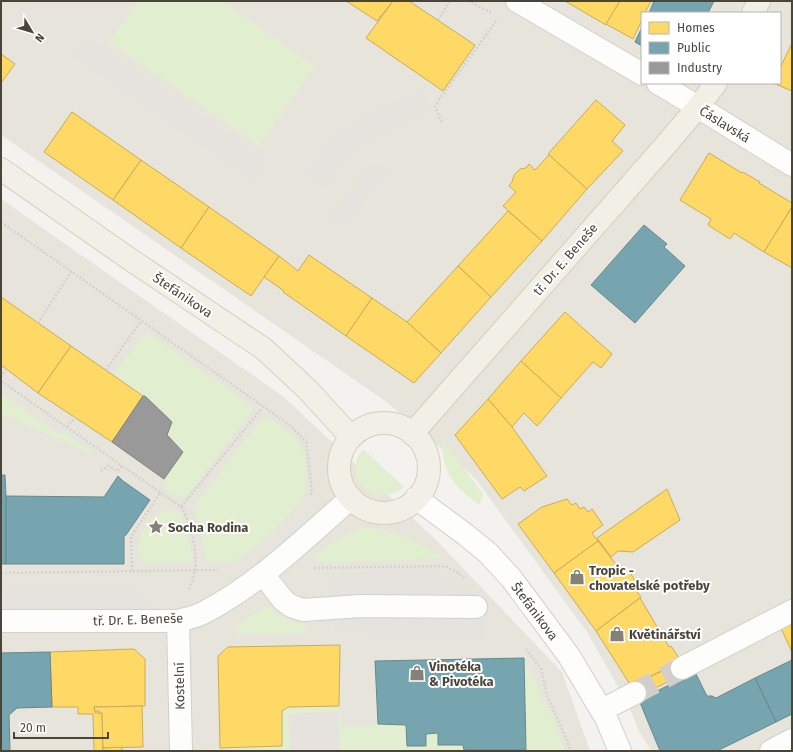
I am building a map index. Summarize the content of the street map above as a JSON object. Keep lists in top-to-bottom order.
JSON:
{
  "streets": {
    "main road": ["tř. Dr. E. Beneše", "Štefánikova"],
    "street": ["Čáslavská", "Kostelní"]
  },
  "crossings": [
    ["Čáslavská", "tř. Dr. E. Beneše"],
    ["tř. Dr. E. Beneše", "Štefánikova"],
    ["tř. Dr. E. Beneše", "Kostelní"]
  ],
  "places": {
    "place": ["Socha Rodina"],
    "shop": ["Tropic - chovatelské potřeby", "Květinářství", "Vinotéka & Pivotéka"]
  },
  "legend": ["Homes", "Public", "Industry"],
  "scale_bar": "20 m",
  "north": "bottom right"
}
